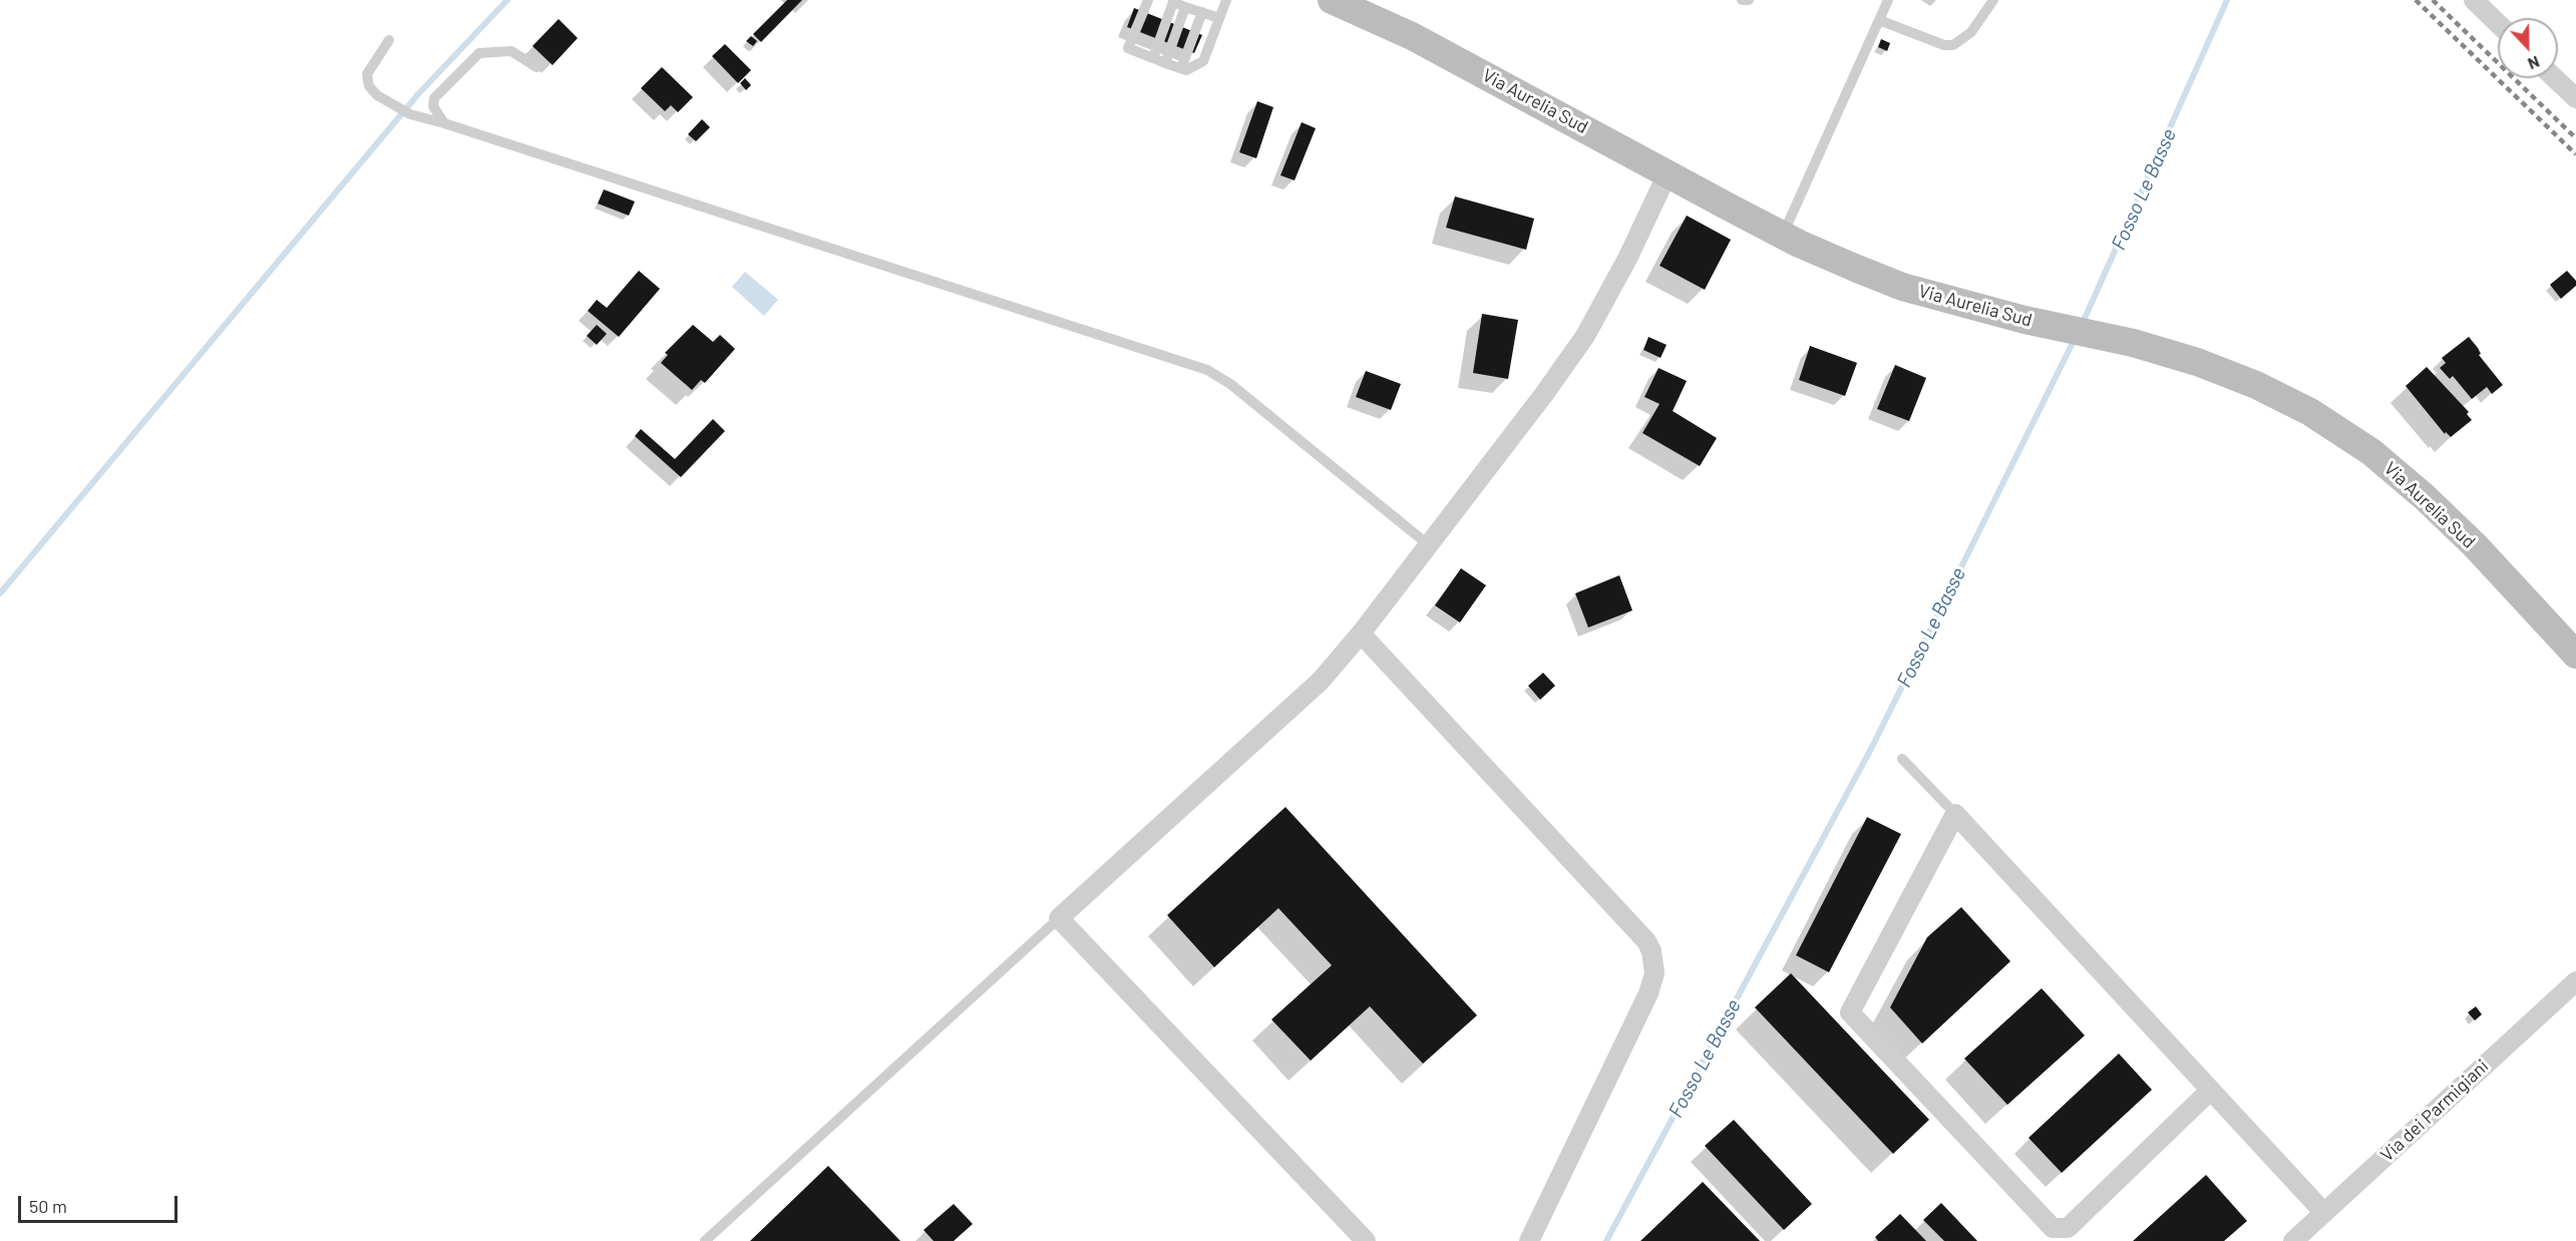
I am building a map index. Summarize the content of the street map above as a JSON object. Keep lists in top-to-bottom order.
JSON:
{
  "streets": {
    "main road": ["Via Aurelia Sud"],
    "street": ["Via dei Parmigiani"]
  },
  "water": ["Fosso Le Basse"],
  "scale_bar": "50 m",
  "north": "bottom"
}
